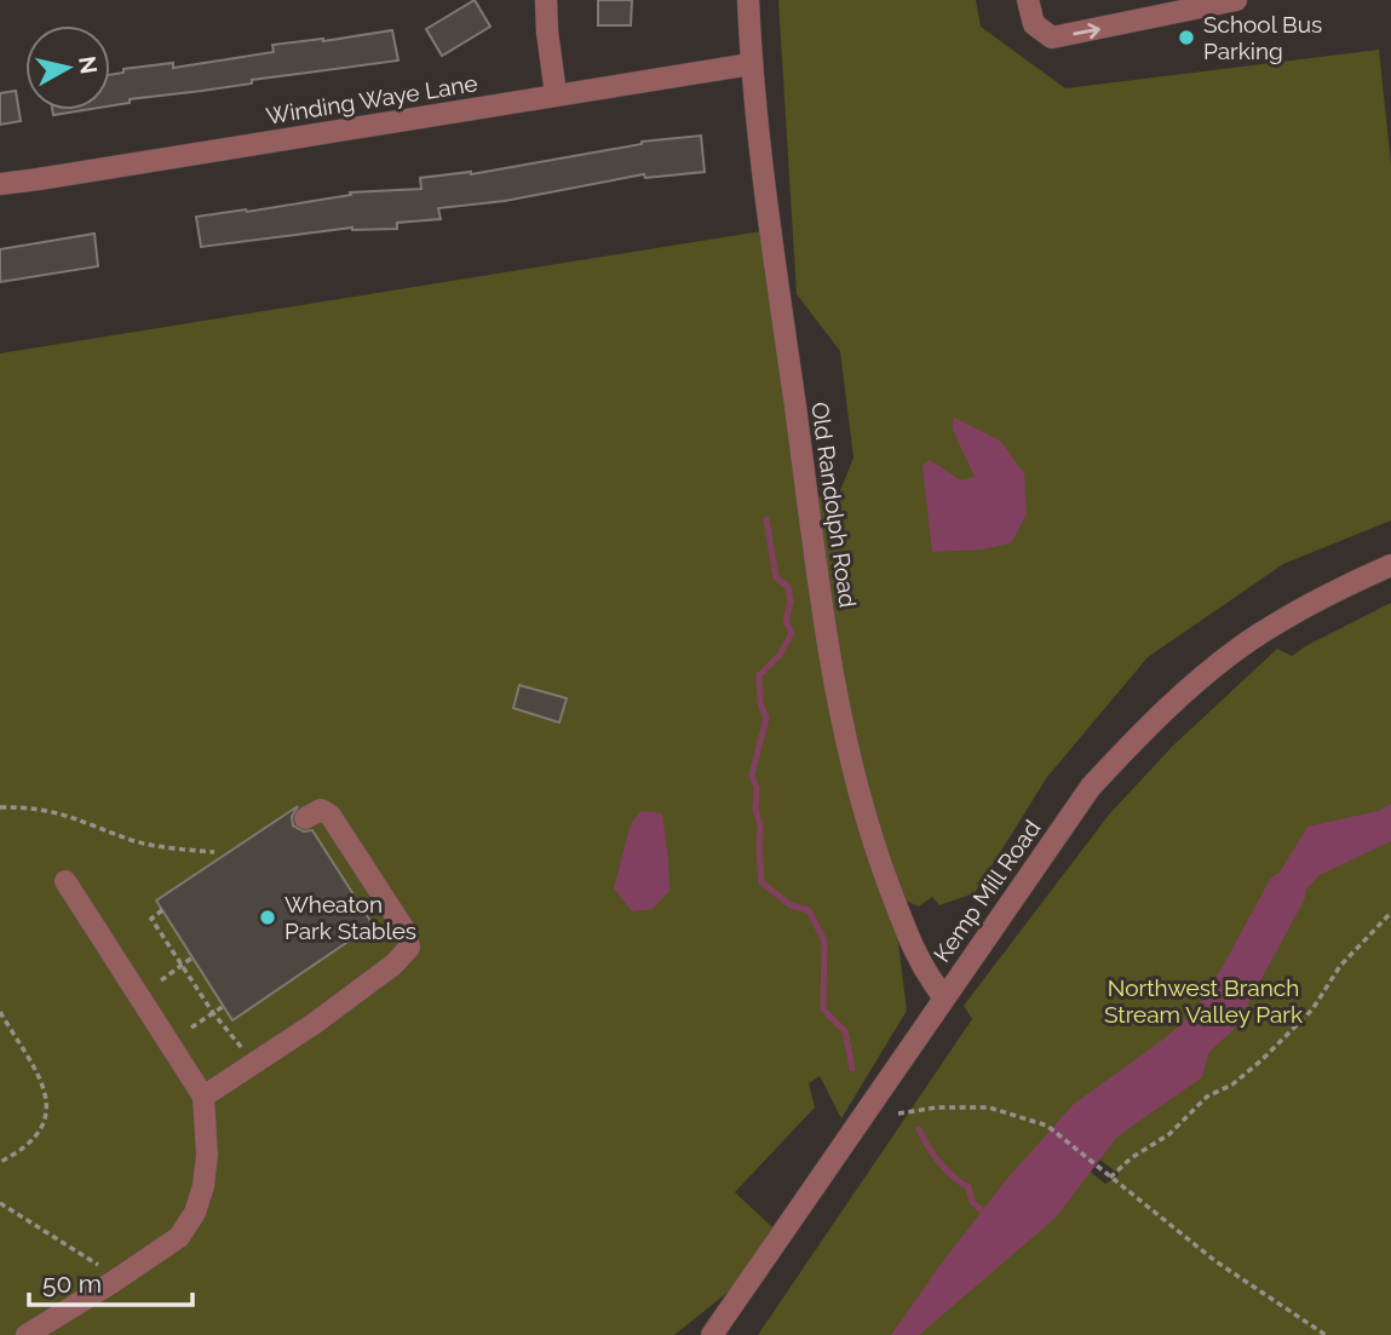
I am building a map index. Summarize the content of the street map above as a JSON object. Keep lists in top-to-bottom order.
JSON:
{
  "streets": {
    "street": ["Winding Waye Lane", "Old Randolph Road", "Kemp Mill Road"]
  },
  "crossings": [
    ["Winding Waye Lane", "Old Randolph Road"],
    ["Old Randolph Road", "Kemp Mill Road"]
  ],
  "parks": ["Northwest Branch Stream Valley Park"],
  "places": ["School Bus Parking", "Wheaton Park Stables"],
  "scale_bar": "50 m",
  "north": "right"
}
